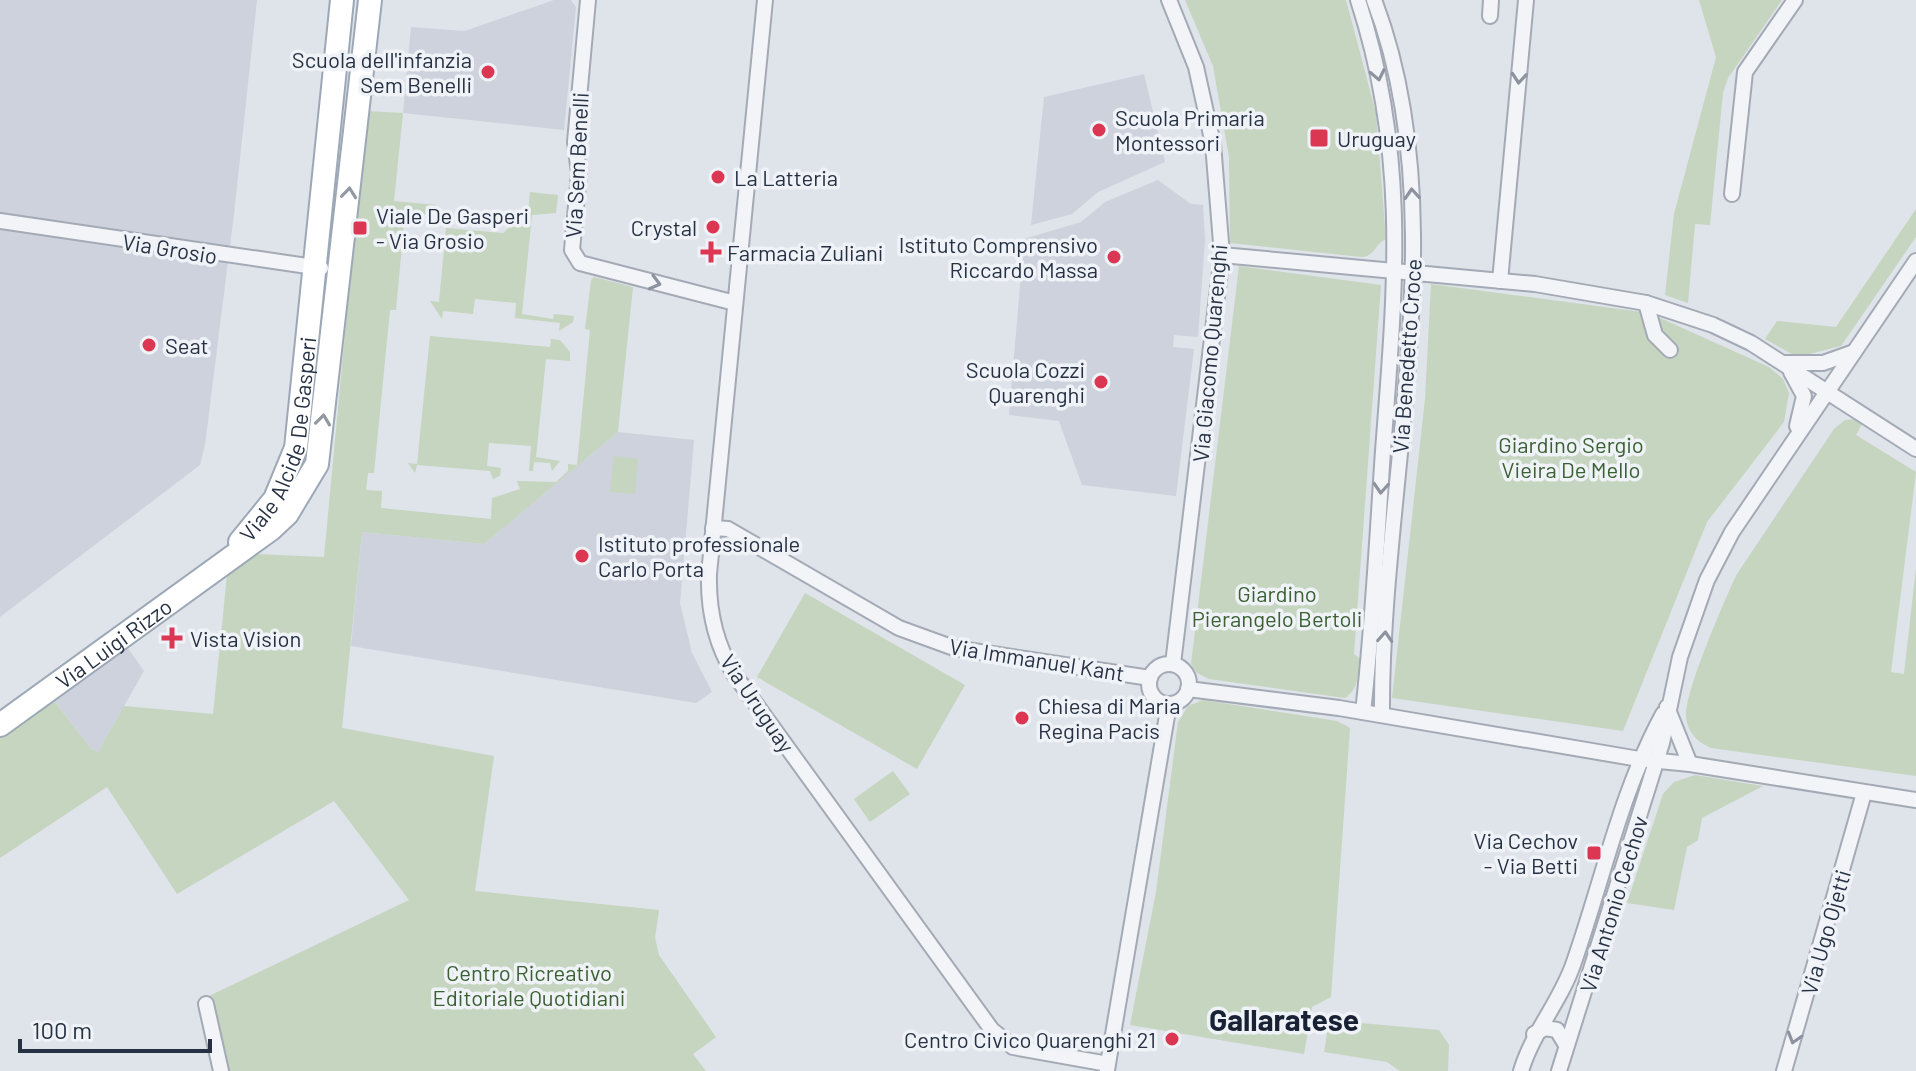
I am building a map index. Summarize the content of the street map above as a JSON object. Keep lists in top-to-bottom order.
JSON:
{
  "streets": {
    "main road": ["Viale Alcide De Gasperi", "Via Luigi Rizzo"],
    "street": [
      "Via Sem Benelli",
      "Via Grosio",
      "Via Giacomo Quarenghi",
      "Via Benedetto Croce",
      "Via Immanuel Kant",
      "Via Uruguay",
      "Via Antonio Cechov",
      "Via Ugo Ojetti"
    ]
  },
  "crossings": [
    ["Via Sem Benelli", "Via Uruguay"],
    ["Via Grosio", "Viale Alcide De Gasperi"],
    ["Via Giacomo Quarenghi", "Via Immanuel Kant"],
    ["Viale Alcide De Gasperi", "Via Luigi Rizzo"],
    ["Via Immanuel Kant", "Via Uruguay"]
  ],
  "one_way": ["Via Ugo Ojetti"],
  "districts": ["Gallaratese"],
  "parks": ["Giardino Sergio Vieira De Mello", "Giardino Pierangelo Bertoli", "Centro Ricreativo Editoriale Quotidiani"],
  "places": {
    "other": [
      "Scuola dell'infanzia Sem Benelli",
      "Scuola Primaria Montessori",
      "La Latteria",
      "Crystal",
      "Istituto Comprensivo Riccardo Massa",
      "Seat",
      "Scuola Cozzi Quarenghi",
      "Istituto professionale Carlo Porta",
      "Chiesa di Maria Regina Pacis",
      "Centro Civico Quarenghi 21"
    ],
    "transit": ["Uruguay", "Viale De Gasperi - Via Grosio", "Via Cechov - Via Betti"],
    "health": ["Farmacia Zuliani", "Vista Vision"]
  },
  "scale_bar": "100 m"
}
